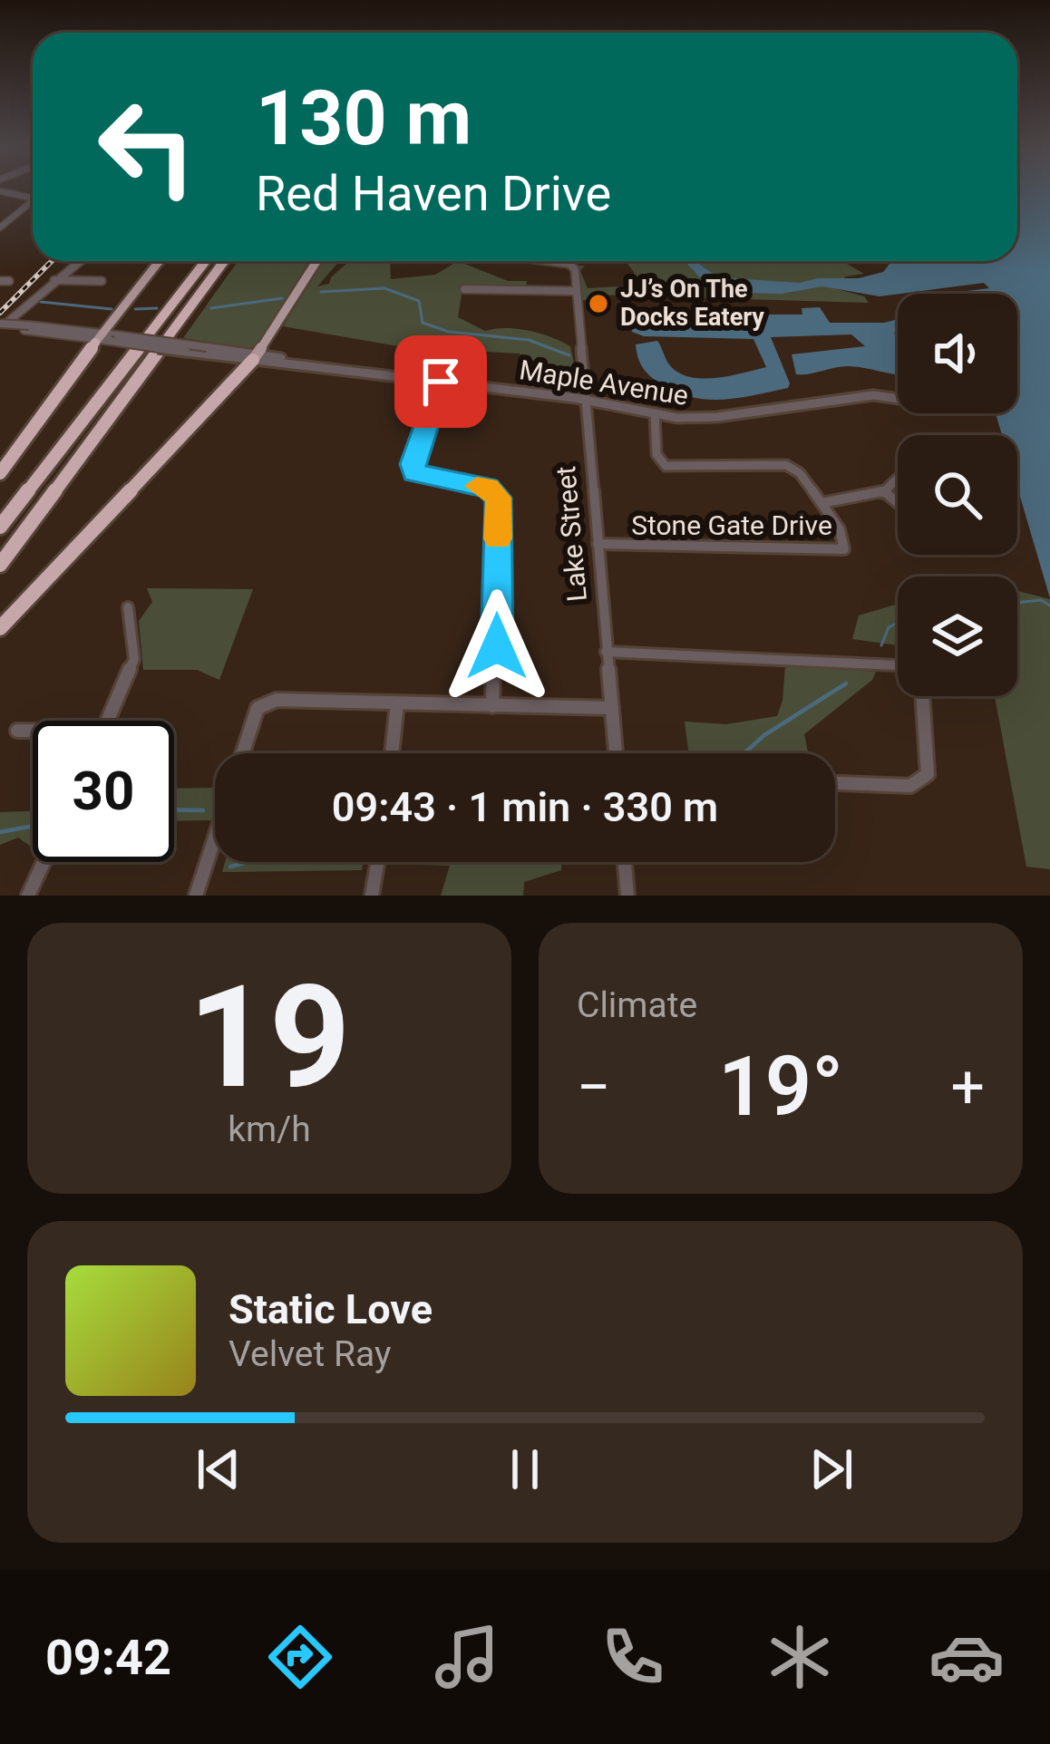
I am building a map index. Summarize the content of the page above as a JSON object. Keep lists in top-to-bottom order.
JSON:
{
  "streets": {
    "street": ["Maple Avenue", "Stone Gate Drive", "Lake Street"]
  },
  "crossings": [
    ["Maple Avenue", "Stone Gate Drive"],
    ["Maple Avenue", "Lake Street"],
    ["Stone Gate Drive", "Lake Street"]
  ],
  "places": ["JJ’s On The Docks Eatery"],
  "page": {
    "turn": ["130 m", "Red Haven Drive"],
    "limit": "30",
    "trip": "09:43 · 1 min · 330 m",
    "tile": [
      ["19", "km/h"],
      "Climate"
    ],
    "heat": ["−", "19°", "+"],
    "song": ["Static Love", "Velvet Ray"],
    "tabs": "09:42"
  }
}
